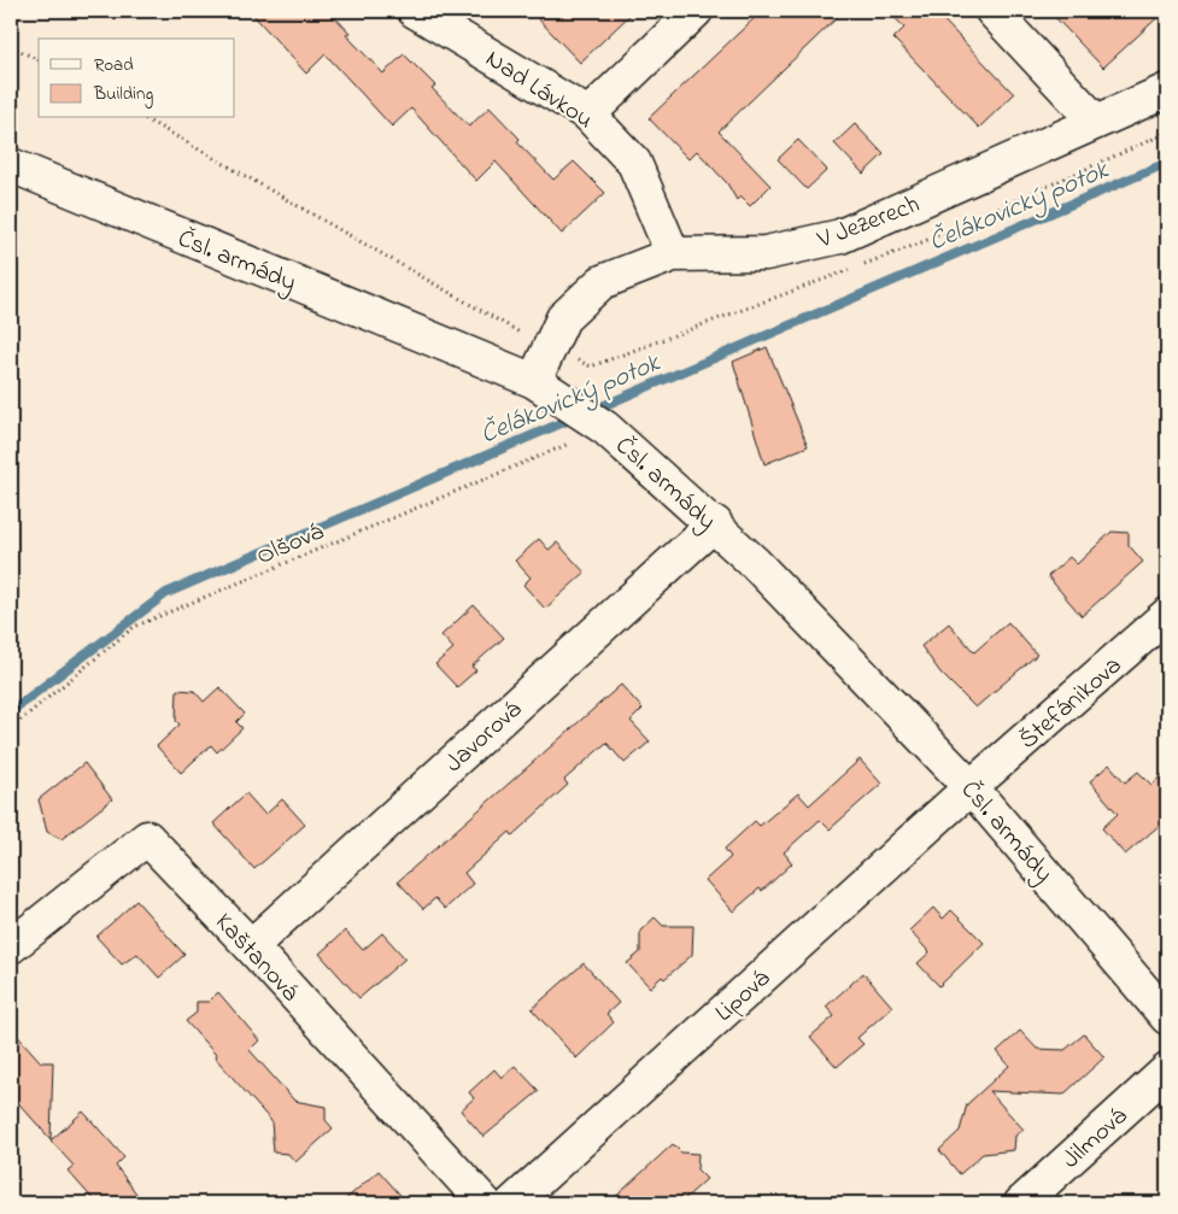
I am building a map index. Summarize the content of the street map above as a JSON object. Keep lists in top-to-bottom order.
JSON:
{
  "streets": {
    "street": [
      "Nad Lávkou",
      "V Jezerech",
      "Čsl. armády",
      "Štefánikova",
      "Javorová",
      "Kaštanová",
      "Lipová",
      "Jilmová"
    ],
    "path": ["Olšová"]
  },
  "crossings": [
    ["Nad Lávkou", "V Jezerech"],
    ["V Jezerech", "Čsl. armády"],
    ["Čsl. armády", "Olšová"],
    ["Čsl. armády", "Štefánikova"],
    ["Čsl. armády", "Javorová"],
    ["Čsl. armády", "Lipová"],
    ["Štefánikova", "Lipová"],
    ["Javorová", "Kaštanová"]
  ],
  "water": ["Čelákovický potok"],
  "legend": ["Road", "Building"]
}
